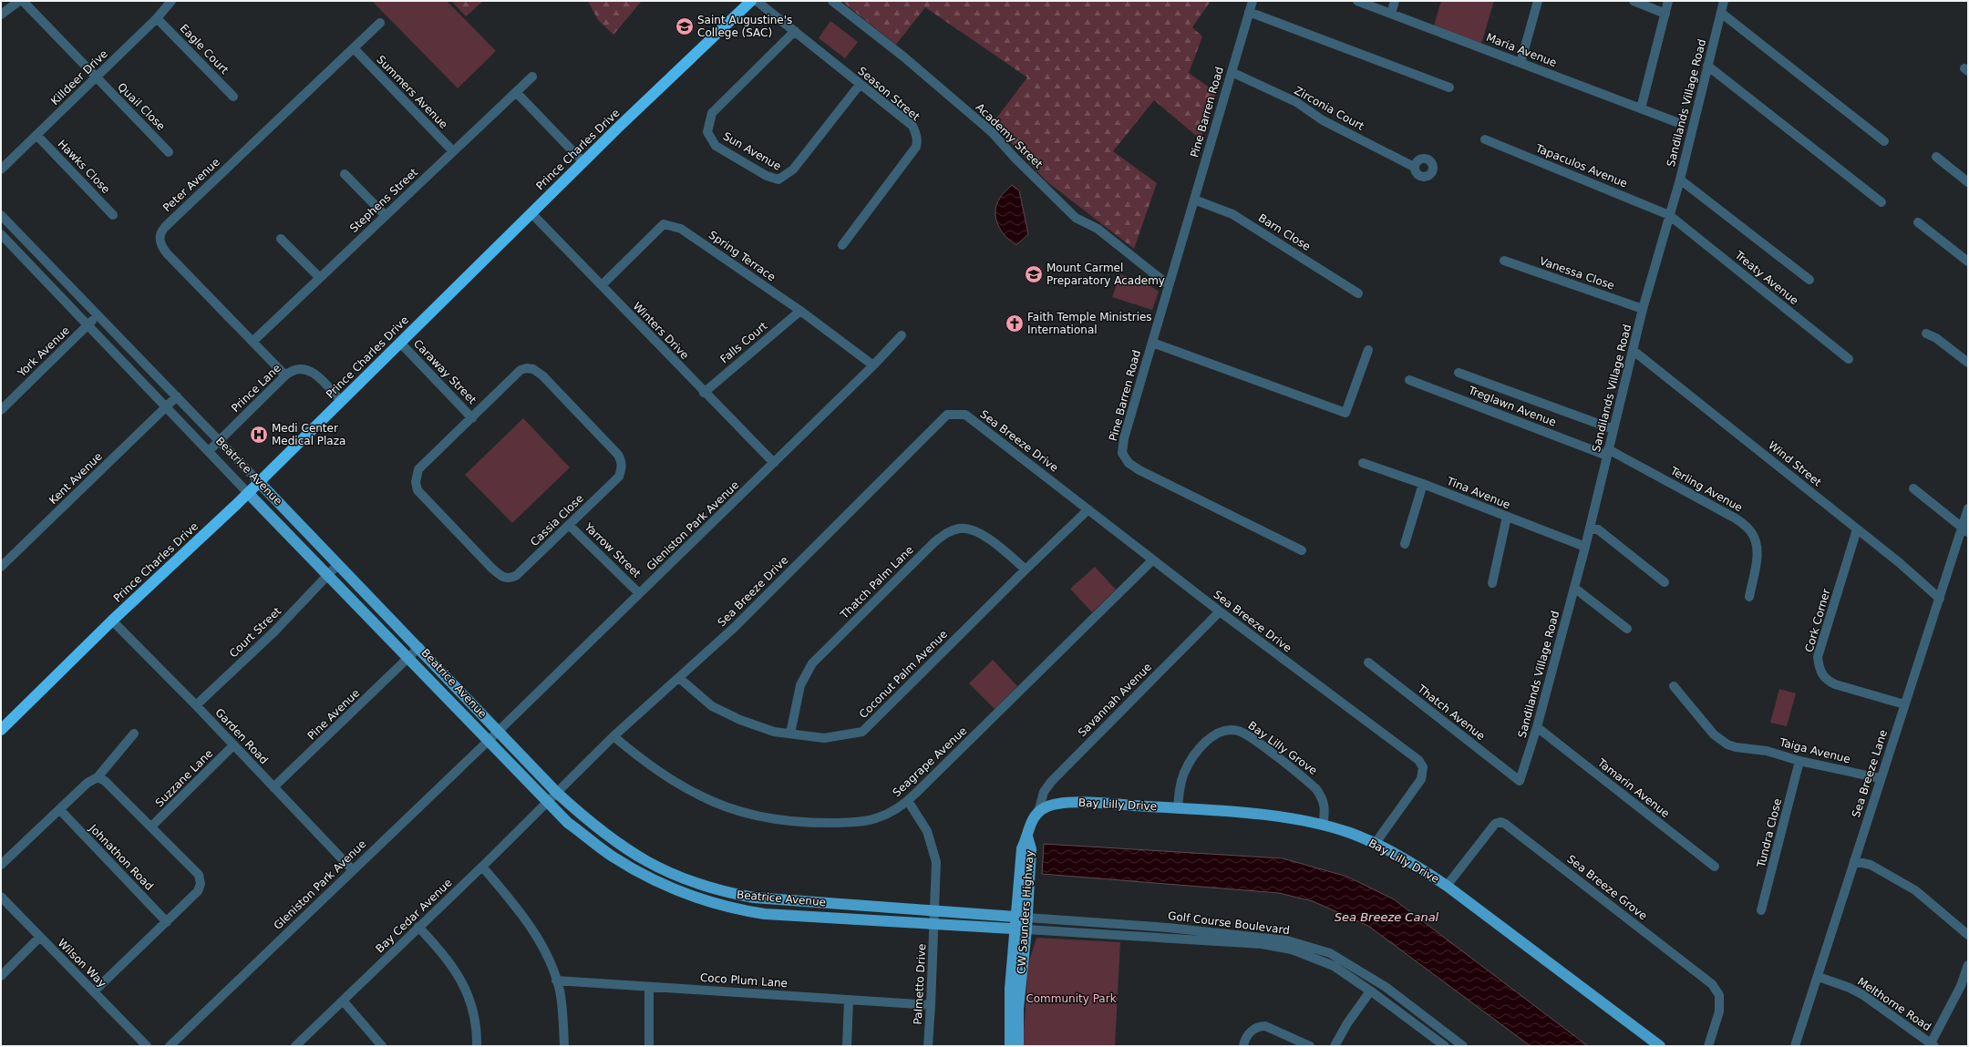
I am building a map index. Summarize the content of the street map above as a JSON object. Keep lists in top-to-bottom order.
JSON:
{
  "streets": {
    "highway": ["Prince Charles Drive"],
    "main road": ["Beatrice Avenue", "Bay Lilly Drive", "CW Saunders Highway"],
    "street": [
      "Eagle Court",
      "Maria Avenue",
      "Killdeer Drive",
      "Summers Avenue",
      "Season Street",
      "Sandilands Village Road",
      "Quail Close",
      "Zirconia Court",
      "Pine Barren Road",
      "Academy Street",
      "Sun Avenue",
      "Tapaculos Avenue",
      "Hawks Close",
      "Peter Avenue",
      "Stephens Street",
      "Barn Close",
      "Spring Terrace",
      "Vanessa Close",
      "Treaty Avenue",
      "Winters Drive",
      "Falls Court",
      "York Avenue",
      "Caraway Street",
      "Prince Lane",
      "Treglawn Avenue",
      "Sea Breeze Drive",
      "Wind Street",
      "Kent Avenue",
      "Terling Avenue",
      "Tina Avenue",
      "Cassia Close",
      "Gleniston Park Avenue",
      "Yarrow Street",
      "Thatch Palm Lane",
      "Cork Corner",
      "Court Street",
      "Coconut Palm Avenue",
      "Savannah Avenue",
      "Thatch Avenue",
      "Pine Avenue",
      "Garden Road",
      "Bay Lilly Grove",
      "Taiga Avenue",
      "Seagrape Avenue",
      "Sea Breeze Lane",
      "Suzzane Lane",
      "Tamarin Avenue",
      "Tundra Close",
      "Johnathon Road",
      "Sea Breeze Grove",
      "Bay Cedar Avenue",
      "Golf Course Boulevard",
      "Wilson Way",
      "Coco Plum Lane",
      "Palmetto Drive",
      "Melthorne Road"
    ]
  },
  "crossings": [
    ["Eagle Court", "Killdeer Drive"],
    ["Killdeer Drive", "Quail Close"],
    ["Killdeer Drive", "Hawks Close"],
    ["Summers Avenue", "Peter Avenue"],
    ["Summers Avenue", "Stephens Street"],
    ["Season Street", "Sun Avenue"],
    ["Sandilands Village Road", "Tapaculos Avenue"],
    ["Sandilands Village Road", "Vanessa Close"],
    ["Sandilands Village Road", "Treaty Avenue"],
    ["Sandilands Village Road", "Treglawn Avenue"],
    ["Sandilands Village Road", "Wind Street"],
    ["Sandilands Village Road", "Terling Avenue"],
    ["Sandilands Village Road", "Tina Avenue"],
    ["Sandilands Village Road", "Thatch Avenue"],
    ["Sandilands Village Road", "Tamarin Avenue"],
    ["Zirconia Court", "Pine Barren Road"],
    ["Pine Barren Road", "Academy Street"],
    ["Pine Barren Road", "Barn Close"],
    ["Prince Charles Drive", "Winters Drive"],
    ["Prince Charles Drive", "Caraway Street"],
    ["Prince Charles Drive", "Prince Lane"],
    ["Prince Charles Drive", "Beatrice Avenue"],
    ["Prince Charles Drive", "Garden Road"],
    ["Tapaculos Avenue", "Treaty Avenue"],
    ["Peter Avenue", "Stephens Street"],
    ["Peter Avenue", "Prince Lane"],
    ["Spring Terrace", "Winters Drive"],
    ["Spring Terrace", "Falls Court"],
    ["Spring Terrace", "Gleniston Park Avenue"],
    ["Winters Drive", "Falls Court"],
    ["Winters Drive", "Gleniston Park Avenue"],
    ["York Avenue", "Beatrice Avenue"],
    ["Caraway Street", "Cassia Close"],
    ["Prince Lane", "Beatrice Avenue"],
    ["Treglawn Avenue", "Terling Avenue"],
    ["Sea Breeze Drive", "Beatrice Avenue"],
    ["Sea Breeze Drive", "Coconut Palm Avenue"],
    ["Sea Breeze Drive", "Savannah Avenue"],
    ["Sea Breeze Drive", "Seagrape Avenue"],
    ["Sea Breeze Drive", "Bay Lilly Drive"],
    ["Sea Breeze Drive", "Bay Cedar Avenue"],
    ["Wind Street", "Cork Corner"],
    ["Wind Street", "Sea Breeze Lane"],
    ["Beatrice Avenue", "Kent Avenue"],
    ["Beatrice Avenue", "Gleniston Park Avenue"],
    ["Beatrice Avenue", "Court Street"],
    ["Beatrice Avenue", "Pine Avenue"],
    ["Beatrice Avenue", "CW Saunders Highway"],
    ["Beatrice Avenue", "Bay Cedar Avenue"],
    ["Beatrice Avenue", "Golf Course Boulevard"],
    ["Beatrice Avenue", "Palmetto Drive"],
    ["Cassia Close", "Yarrow Street"],
    ["Gleniston Park Avenue", "Yarrow Street"],
    ["Gleniston Park Avenue", "Garden Road"],
    ["Thatch Palm Lane", "Coconut Palm Avenue"],
    ["Cork Corner", "Sea Breeze Lane"],
    ["Court Street", "Garden Road"],
    ["Savannah Avenue", "Bay Lilly Drive"],
    ["Pine Avenue", "Garden Road"],
    ["Garden Road", "Suzzane Lane"],
    ["Bay Lilly Grove", "Bay Lilly Drive"],
    ["Taiga Avenue", "Sea Breeze Lane"],
    ["Taiga Avenue", "Tundra Close"],
    ["Seagrape Avenue", "Palmetto Drive"],
    ["Sea Breeze Lane", "Melthorne Road"],
    ["Bay Lilly Drive", "Sea Breeze Grove"],
    ["CW Saunders Highway", "Golf Course Boulevard"],
    ["Coco Plum Lane", "Palmetto Drive"]
  ],
  "water": ["Sea Breeze Canal"],
  "parks": ["Community Park"],
  "places": {
    "school or university": ["Saint Augustine's College (SAC)", "Mount Carmel Preparatory Academy"],
    "church": ["Faith Temple Ministries International"],
    "hospital": ["Medi Center Medical Plaza"]
  }
}
